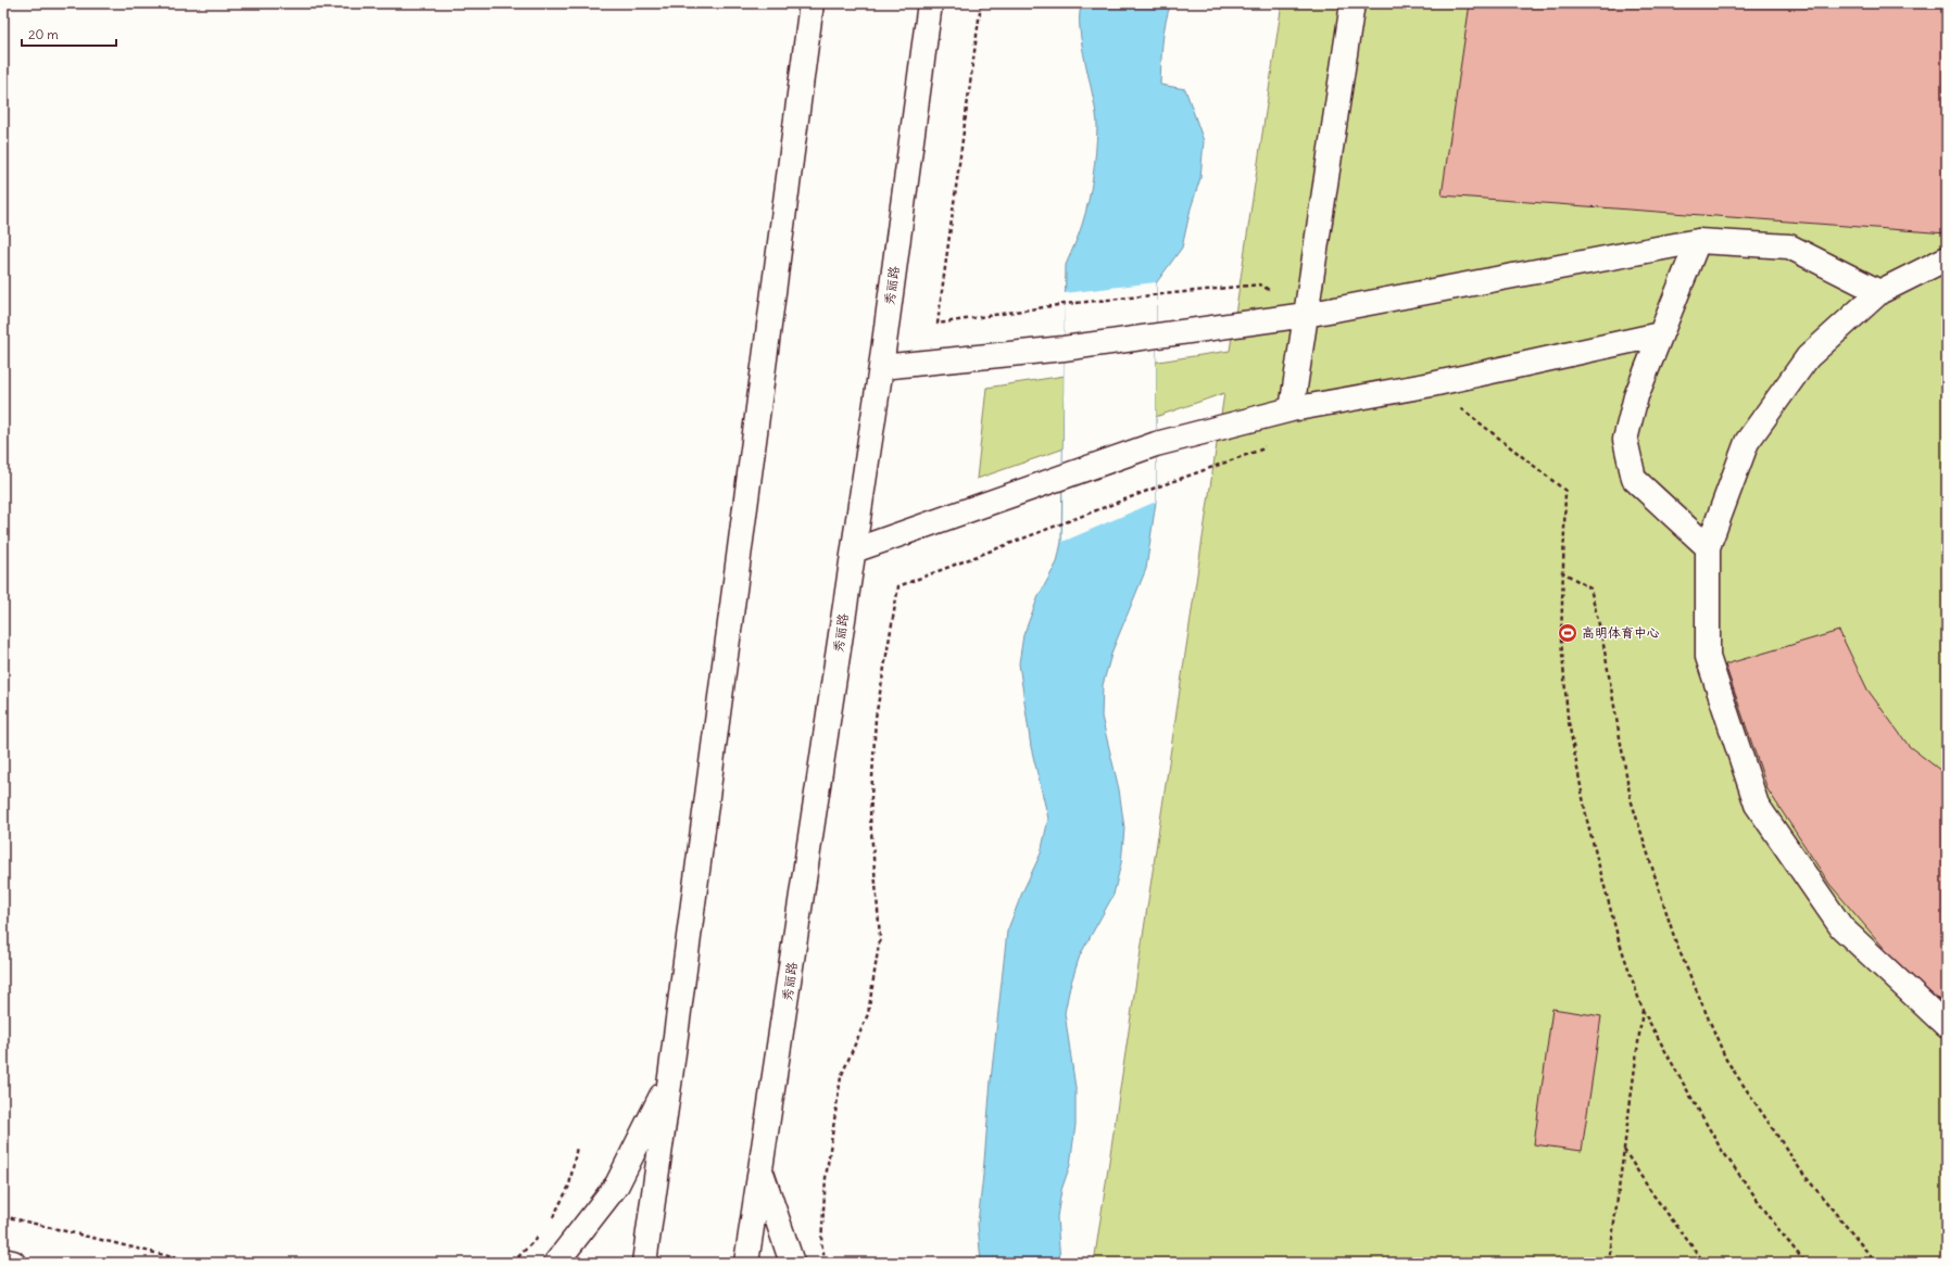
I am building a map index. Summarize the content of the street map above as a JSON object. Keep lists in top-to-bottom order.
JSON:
{
  "streets": {
    "street": ["秀丽路"]
  },
  "places": {
    "sports": ["高明体育中心"]
  },
  "scale_bar": "20 m"
}
